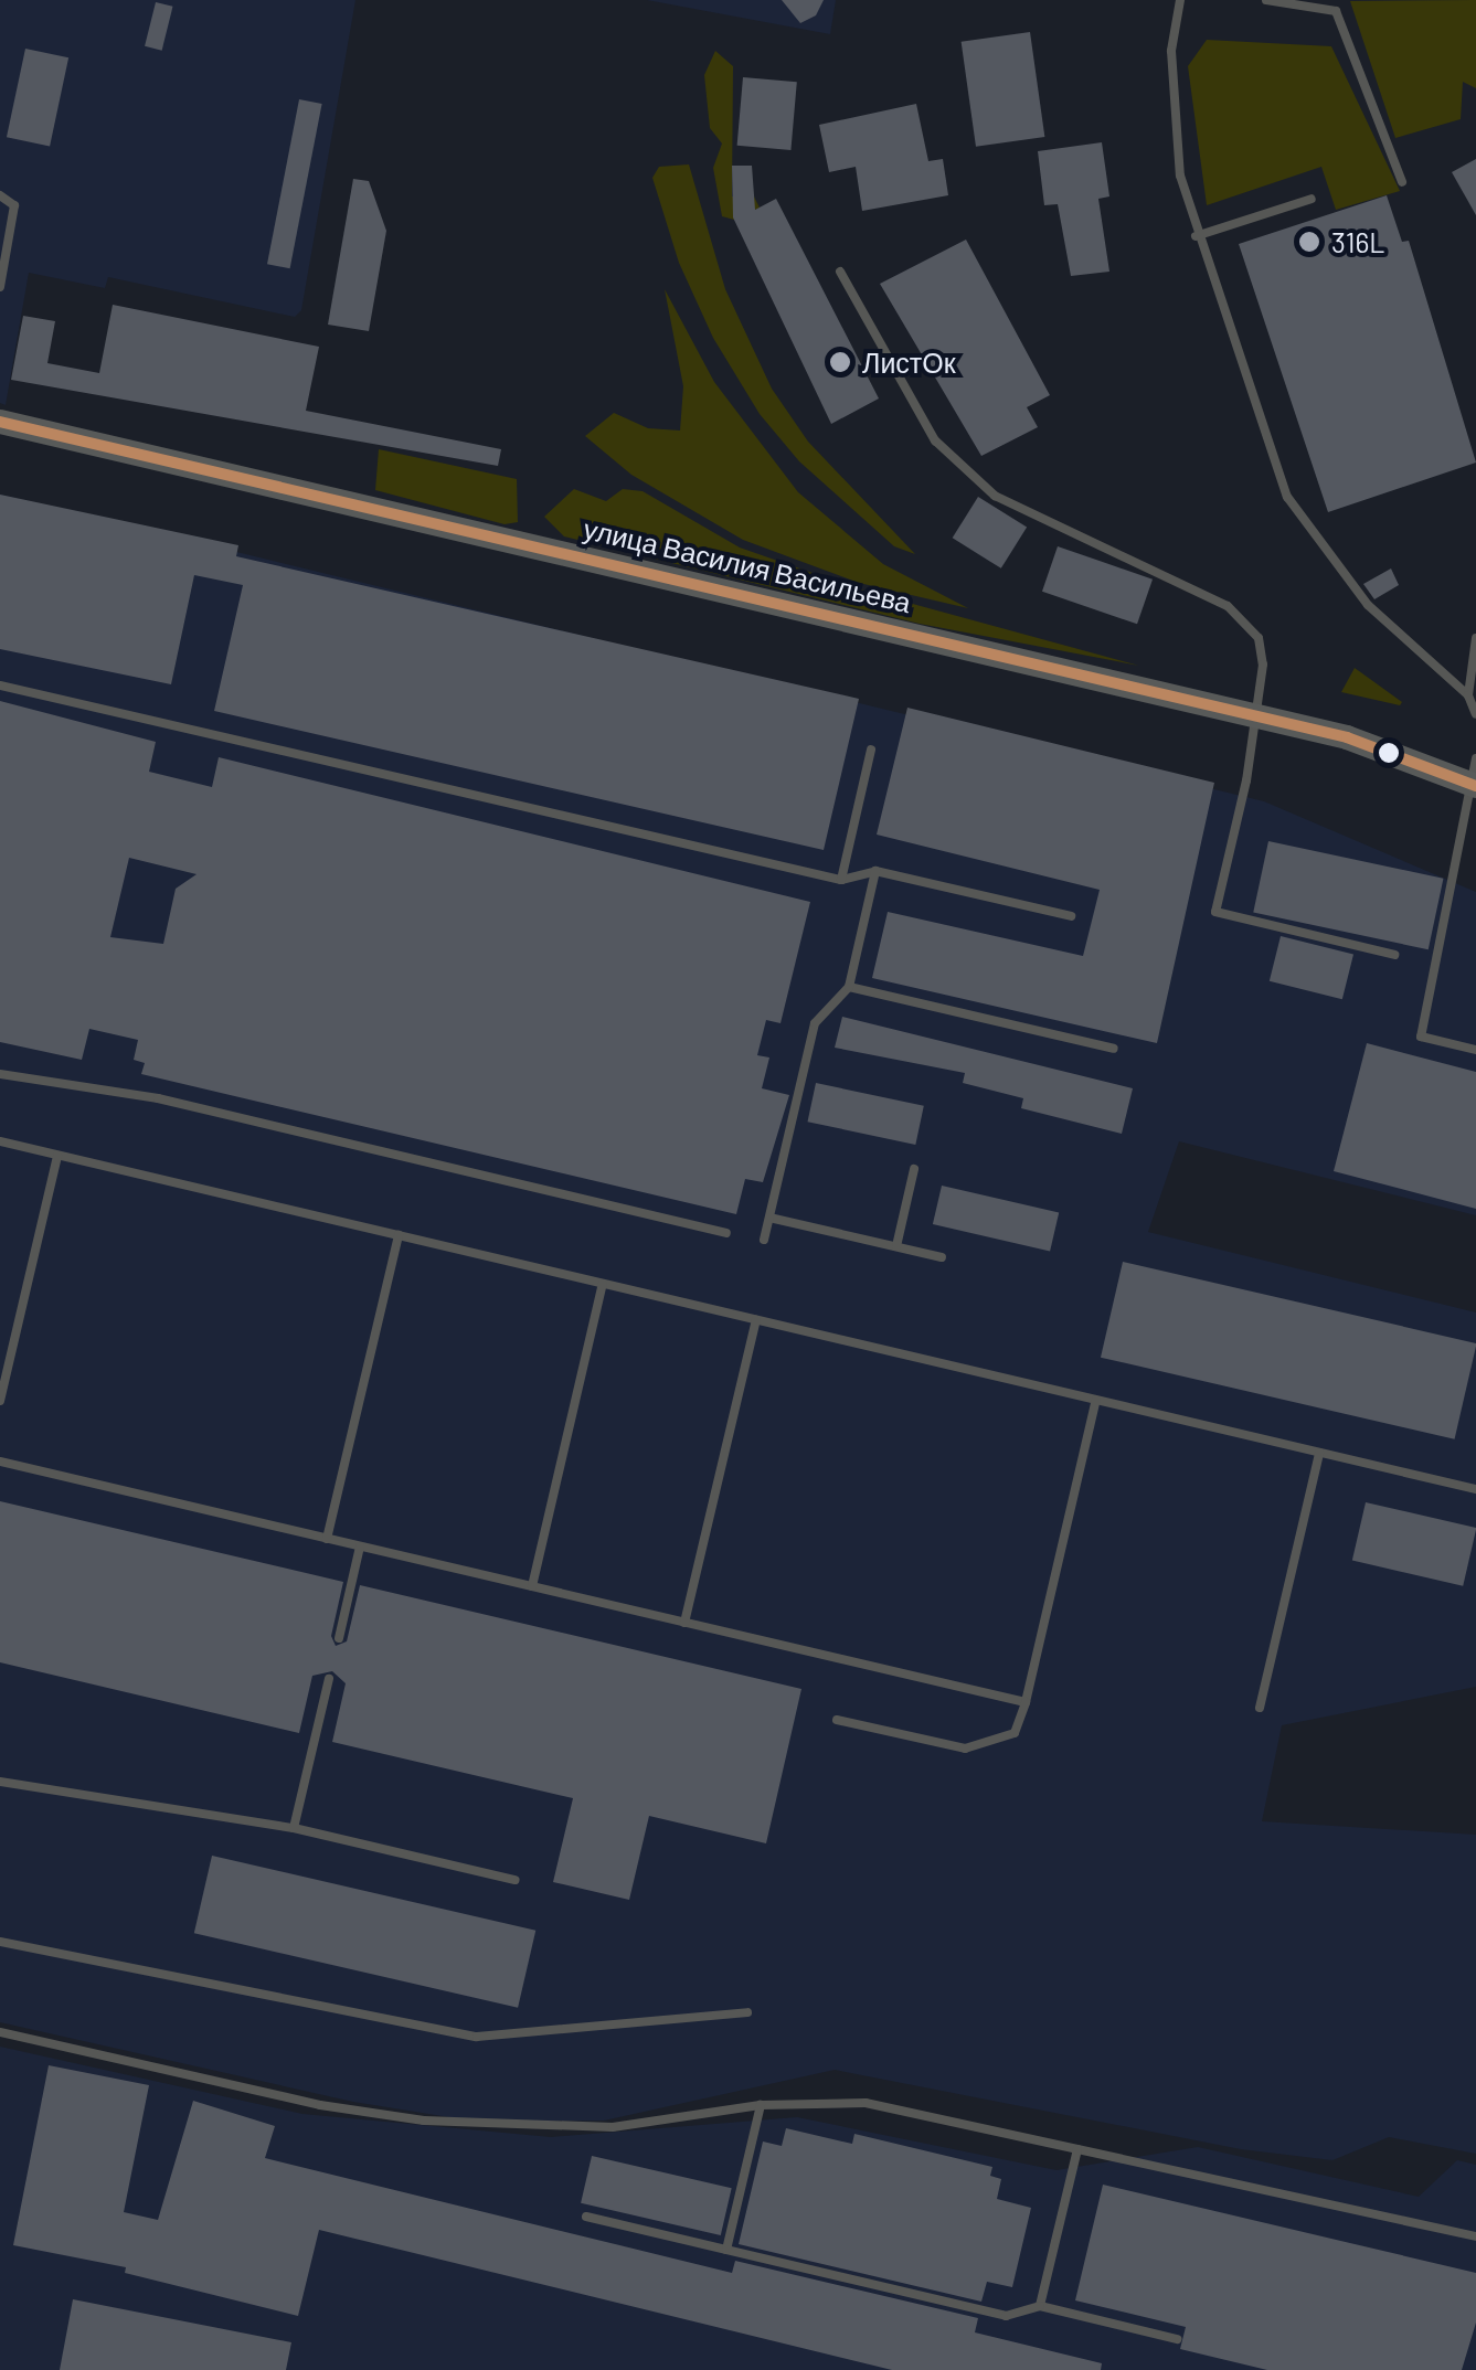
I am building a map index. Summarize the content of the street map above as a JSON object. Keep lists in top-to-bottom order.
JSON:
{
  "streets": {
    "main road": ["улица Василия Васильева"]
  },
  "places": ["316L", "ЛистОк"]
}
